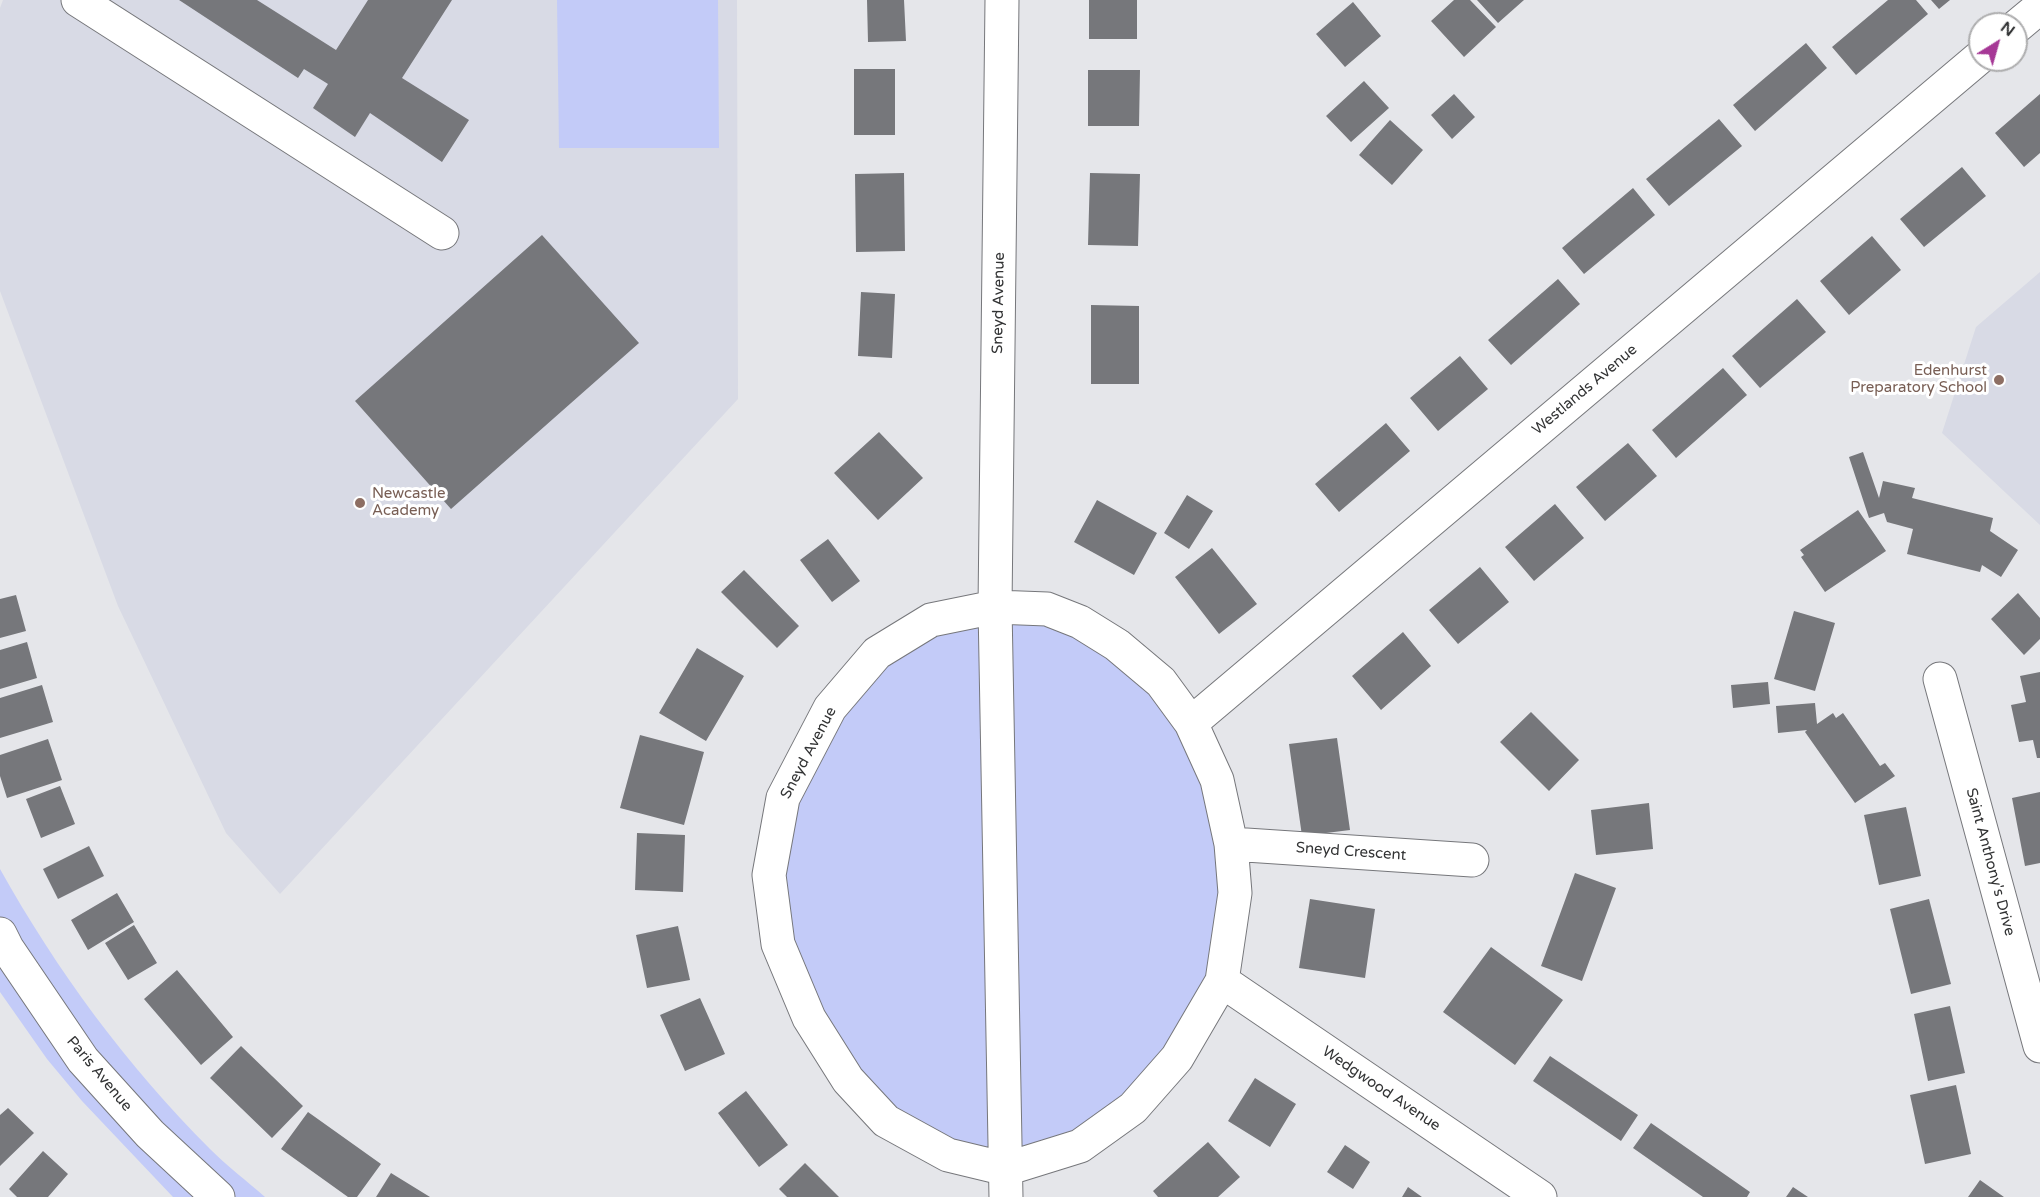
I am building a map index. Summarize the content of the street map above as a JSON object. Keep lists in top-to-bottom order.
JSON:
{
  "streets": {
    "street": [
      "Sneyd Avenue",
      "Westlands Avenue",
      "Sneyd Crescent",
      "Saint Anthony's Drive",
      "Paris Avenue",
      "Wedgwood Avenue"
    ]
  },
  "crossings": [
    ["Sneyd Avenue", "Westlands Avenue"],
    ["Sneyd Avenue", "Sneyd Crescent"],
    ["Sneyd Avenue", "Wedgwood Avenue"]
  ],
  "places": ["Edenhurst Preparatory School", "Newcastle Academy"],
  "north": "top right"
}
